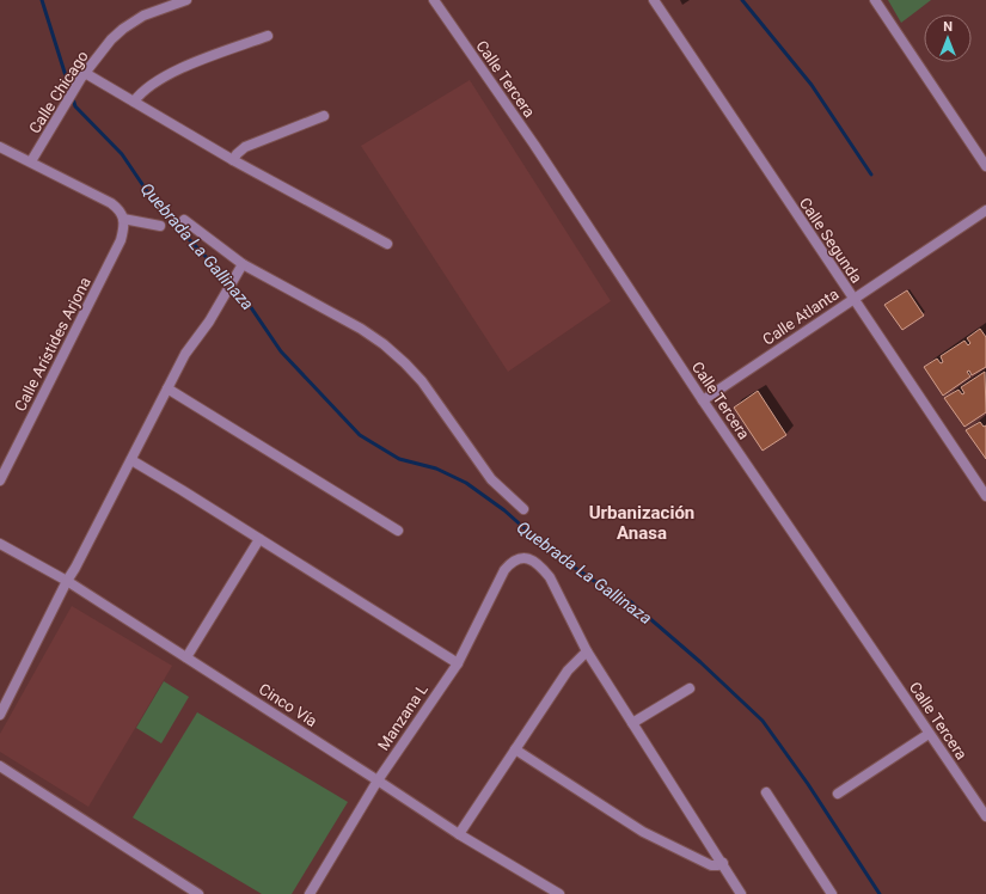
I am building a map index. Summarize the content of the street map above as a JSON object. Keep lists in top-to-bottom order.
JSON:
{
  "streets": {
    "street": [
      "Calle Tercera",
      "Calle Chicago",
      "Calle Segunda",
      "Calle Atlanta",
      "Calle Arístides Arjona",
      "Cinco Vía",
      "Manzana L"
    ]
  },
  "crossings": [
    ["Calle Tercera", "Calle Atlanta"],
    ["Calle Segunda", "Calle Atlanta"],
    ["Cinco Vía", "Manzana L"]
  ],
  "districts": ["Urbanización Anasa"],
  "water": ["Quebrada La Gallinaza"],
  "north": "top"
}
